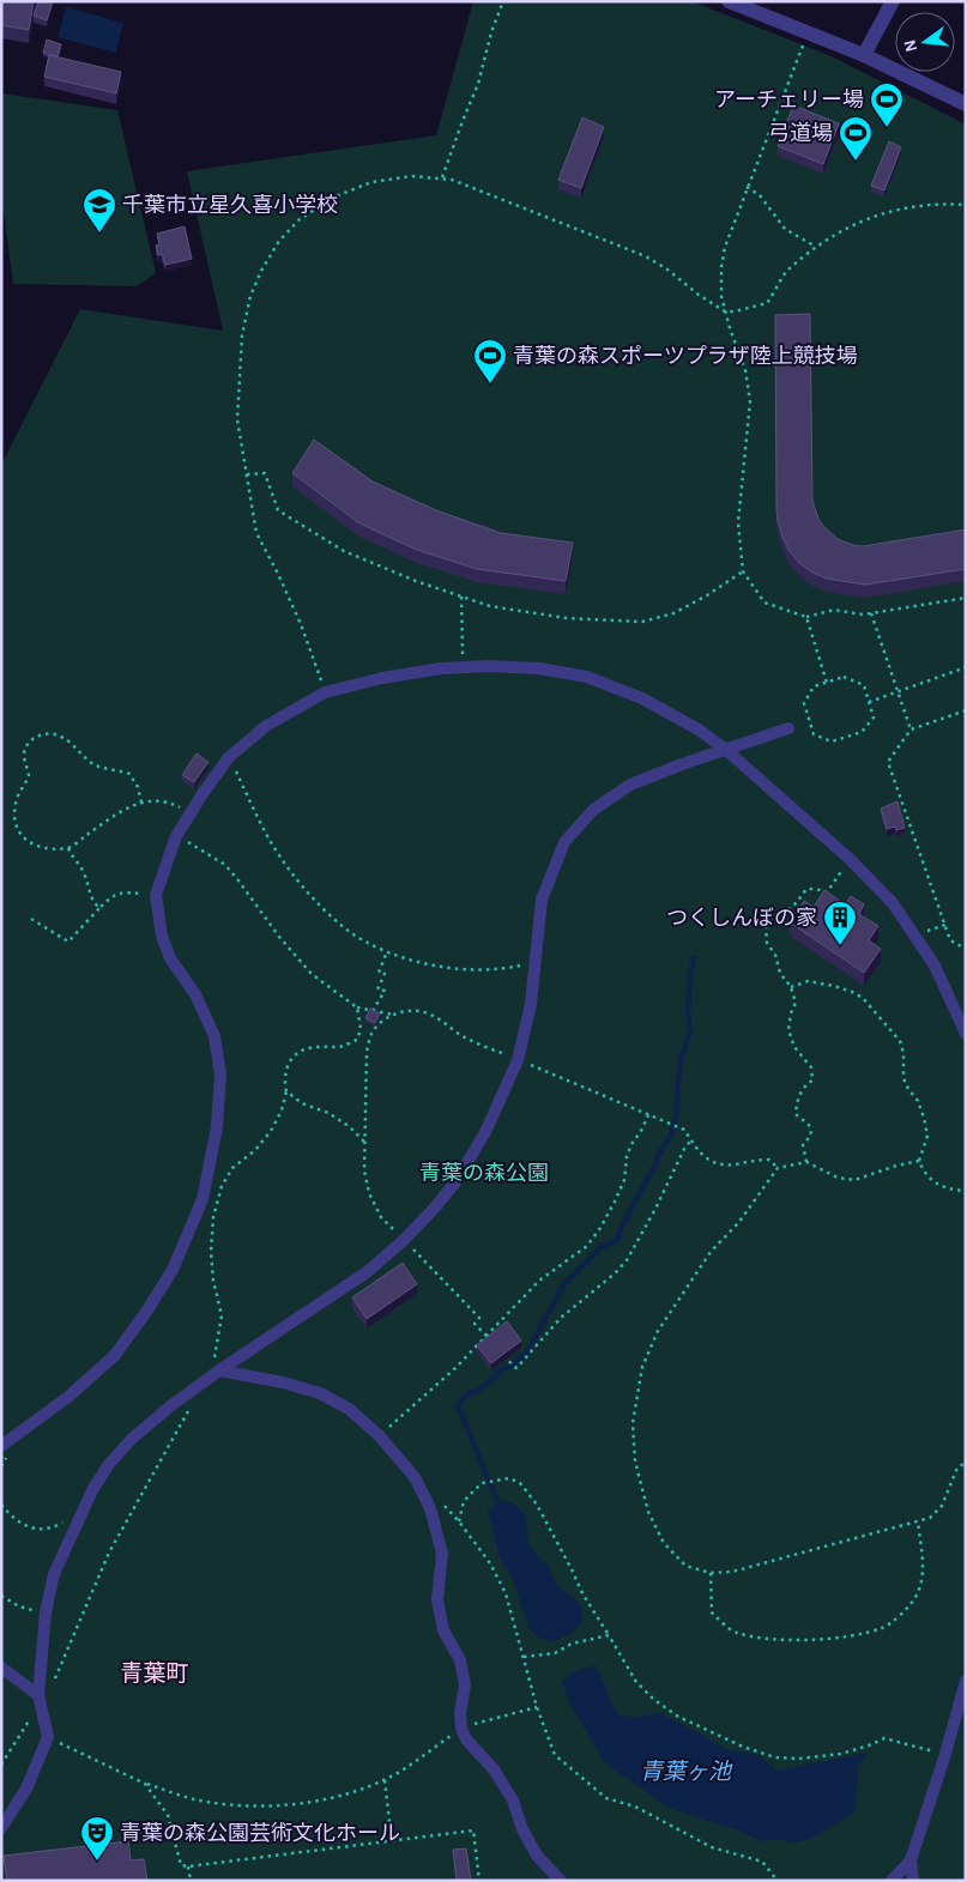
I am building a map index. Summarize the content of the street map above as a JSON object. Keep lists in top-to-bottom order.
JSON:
{
  "districts": ["青葉町"],
  "water": ["青葉ヶ池"],
  "parks": ["青葉の森公園"],
  "places": {
    "sports": ["アーチェリー場", "弓道場", "青葉の森スポーツプラザ陸上競技場"],
    "school or university": ["千葉市立星久喜小学校"],
    "building": ["つくしんぼの家"],
    "theatre": ["青葉の森公園芸術文化ホール"]
  },
  "north": "left"
}
